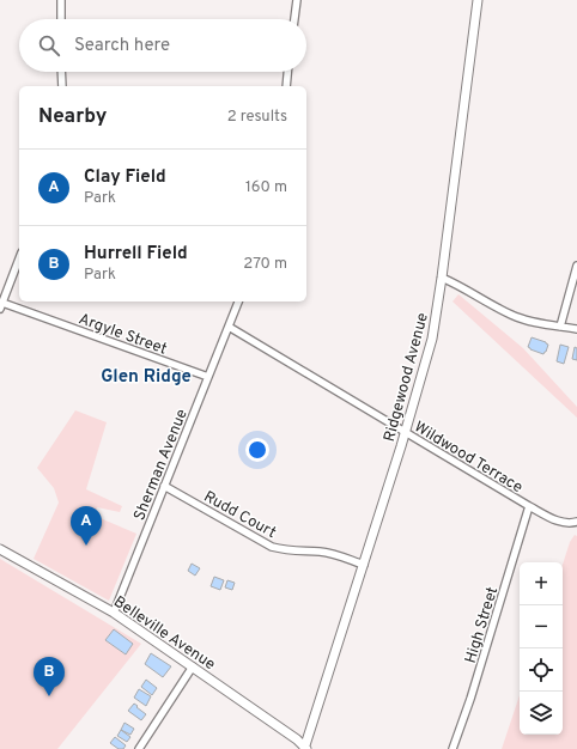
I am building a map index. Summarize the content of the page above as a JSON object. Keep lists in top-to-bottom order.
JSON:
{
  "streets": {
    "street": [
      "Argyle Street",
      "Ridgewood Avenue",
      "Wildwood Terrace",
      "Sherman Avenue",
      "Rudd Court",
      "High Street",
      "Belleville Avenue"
    ]
  },
  "crossings": [
    ["Argyle Street", "Sherman Avenue"],
    ["Ridgewood Avenue", "Wildwood Terrace"],
    ["Ridgewood Avenue", "Rudd Court"],
    ["Ridgewood Avenue", "Belleville Avenue"],
    ["Wildwood Terrace", "Sherman Avenue"],
    ["Wildwood Terrace", "High Street"],
    ["Sherman Avenue", "Rudd Court"],
    ["Sherman Avenue", "Belleville Avenue"]
  ],
  "districts": ["Glen Ridge"],
  "page": {
    "search": "Search here",
    "heading": ["Nearby", "2 results"],
    "list": [
      {
        "mark": "A",
        "name": "Clay Field",
        "note": "Park",
        "value": "160 m"
      },
      {
        "mark": "B",
        "name": "Hurrell Field",
        "note": "Park",
        "value": "270 m"
      }
    ],
    "pins": ["A", "B"],
    "map_buttons": ["+", "−"]
  }
}
